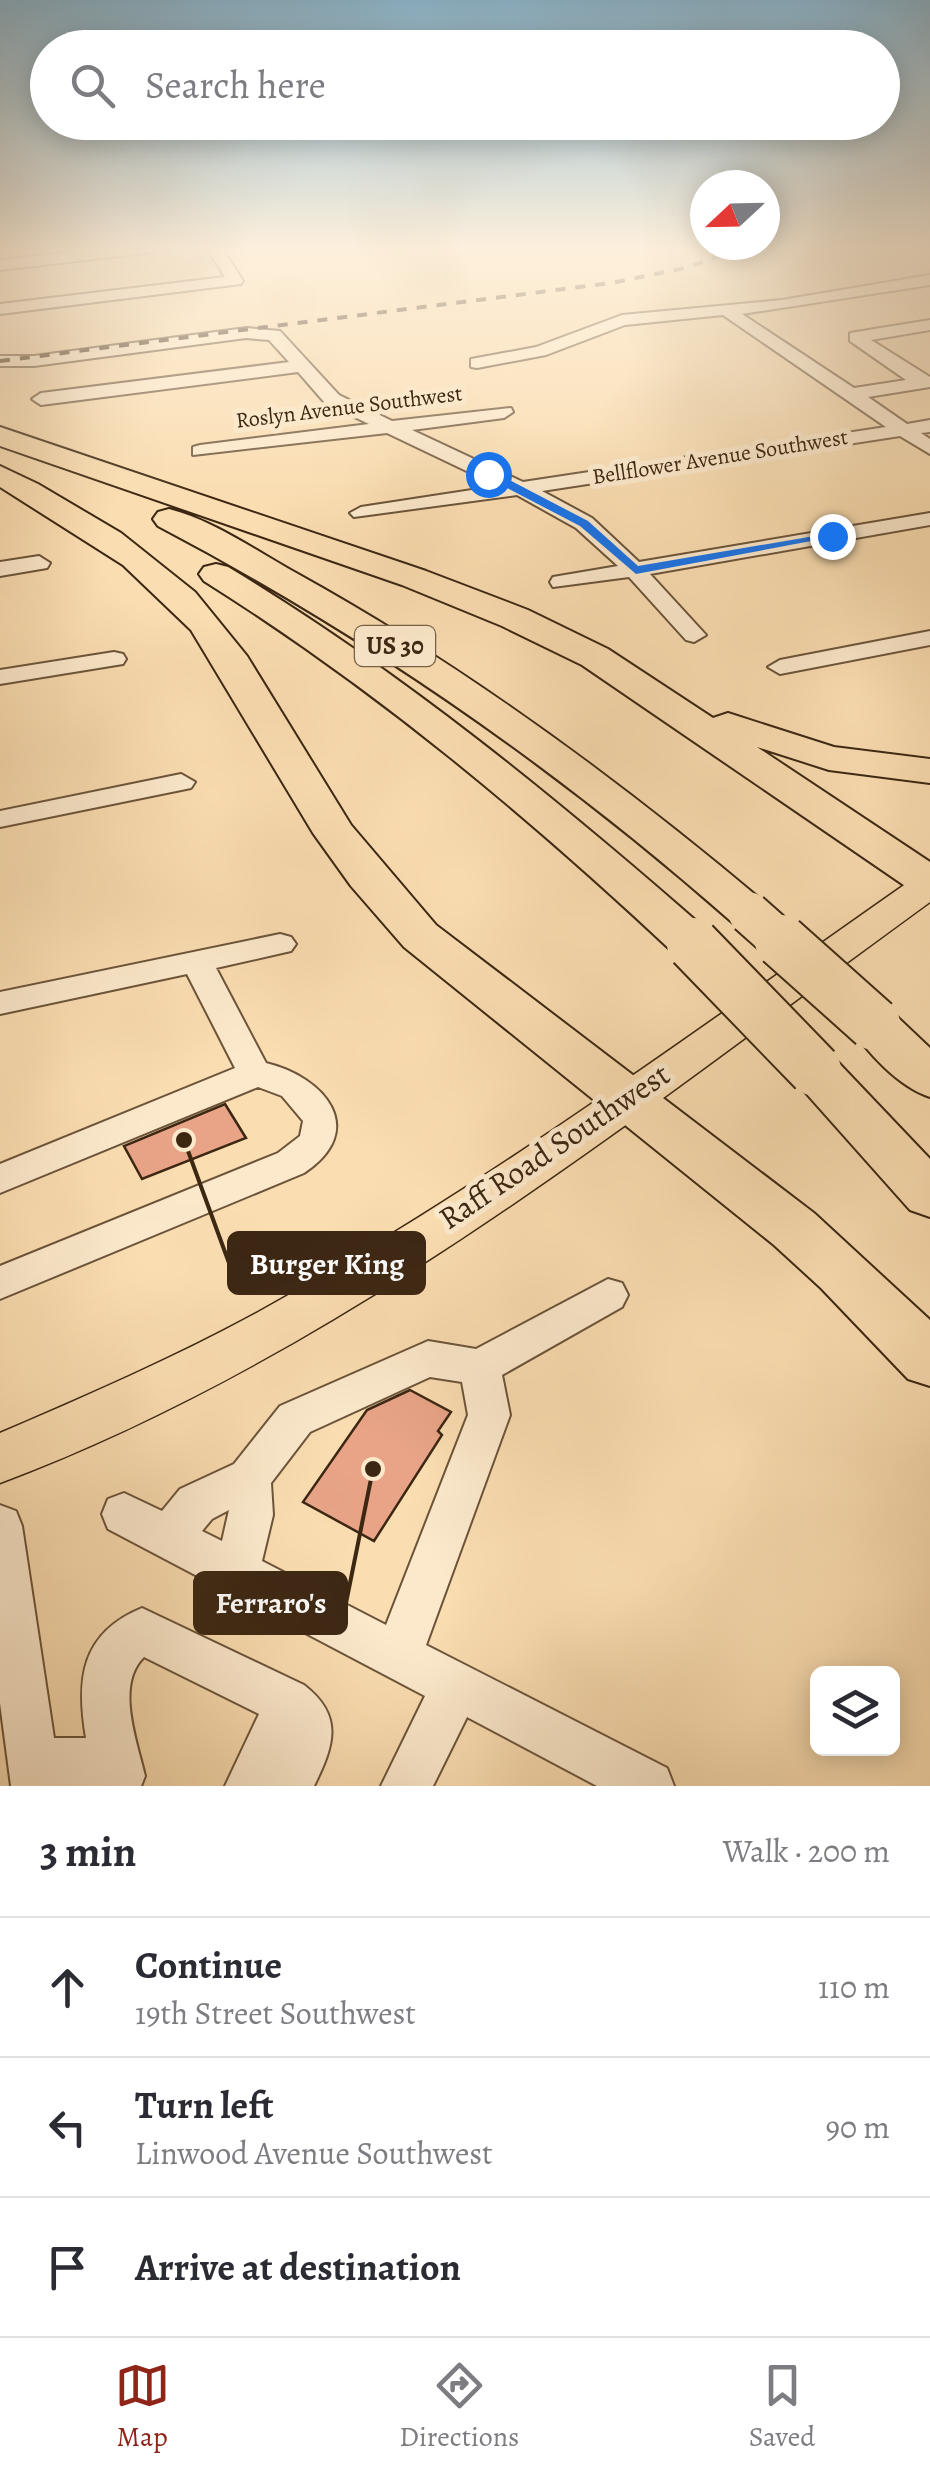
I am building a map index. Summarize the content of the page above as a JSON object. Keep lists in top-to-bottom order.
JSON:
{
  "streets": {
    "highway": ["US 30"],
    "main road": ["Raff Road Southwest"],
    "street": ["Roslyn Avenue Southwest", "Bellflower Avenue Southwest"]
  },
  "places": ["Burger King", "Ferraro's"],
  "north": "left",
  "page": {
    "search": "Search here",
    "heading": ["3 min", "Walk · 200 m"],
    "list": [
      ["Continue", "19th Street Southwest", "110 m"],
      ["Turn left", "Linwood Avenue Southwest", "90 m"],
      "Arrive at destination"
    ],
    "nav": ["Map", "Directions", "Saved"]
  }
}
